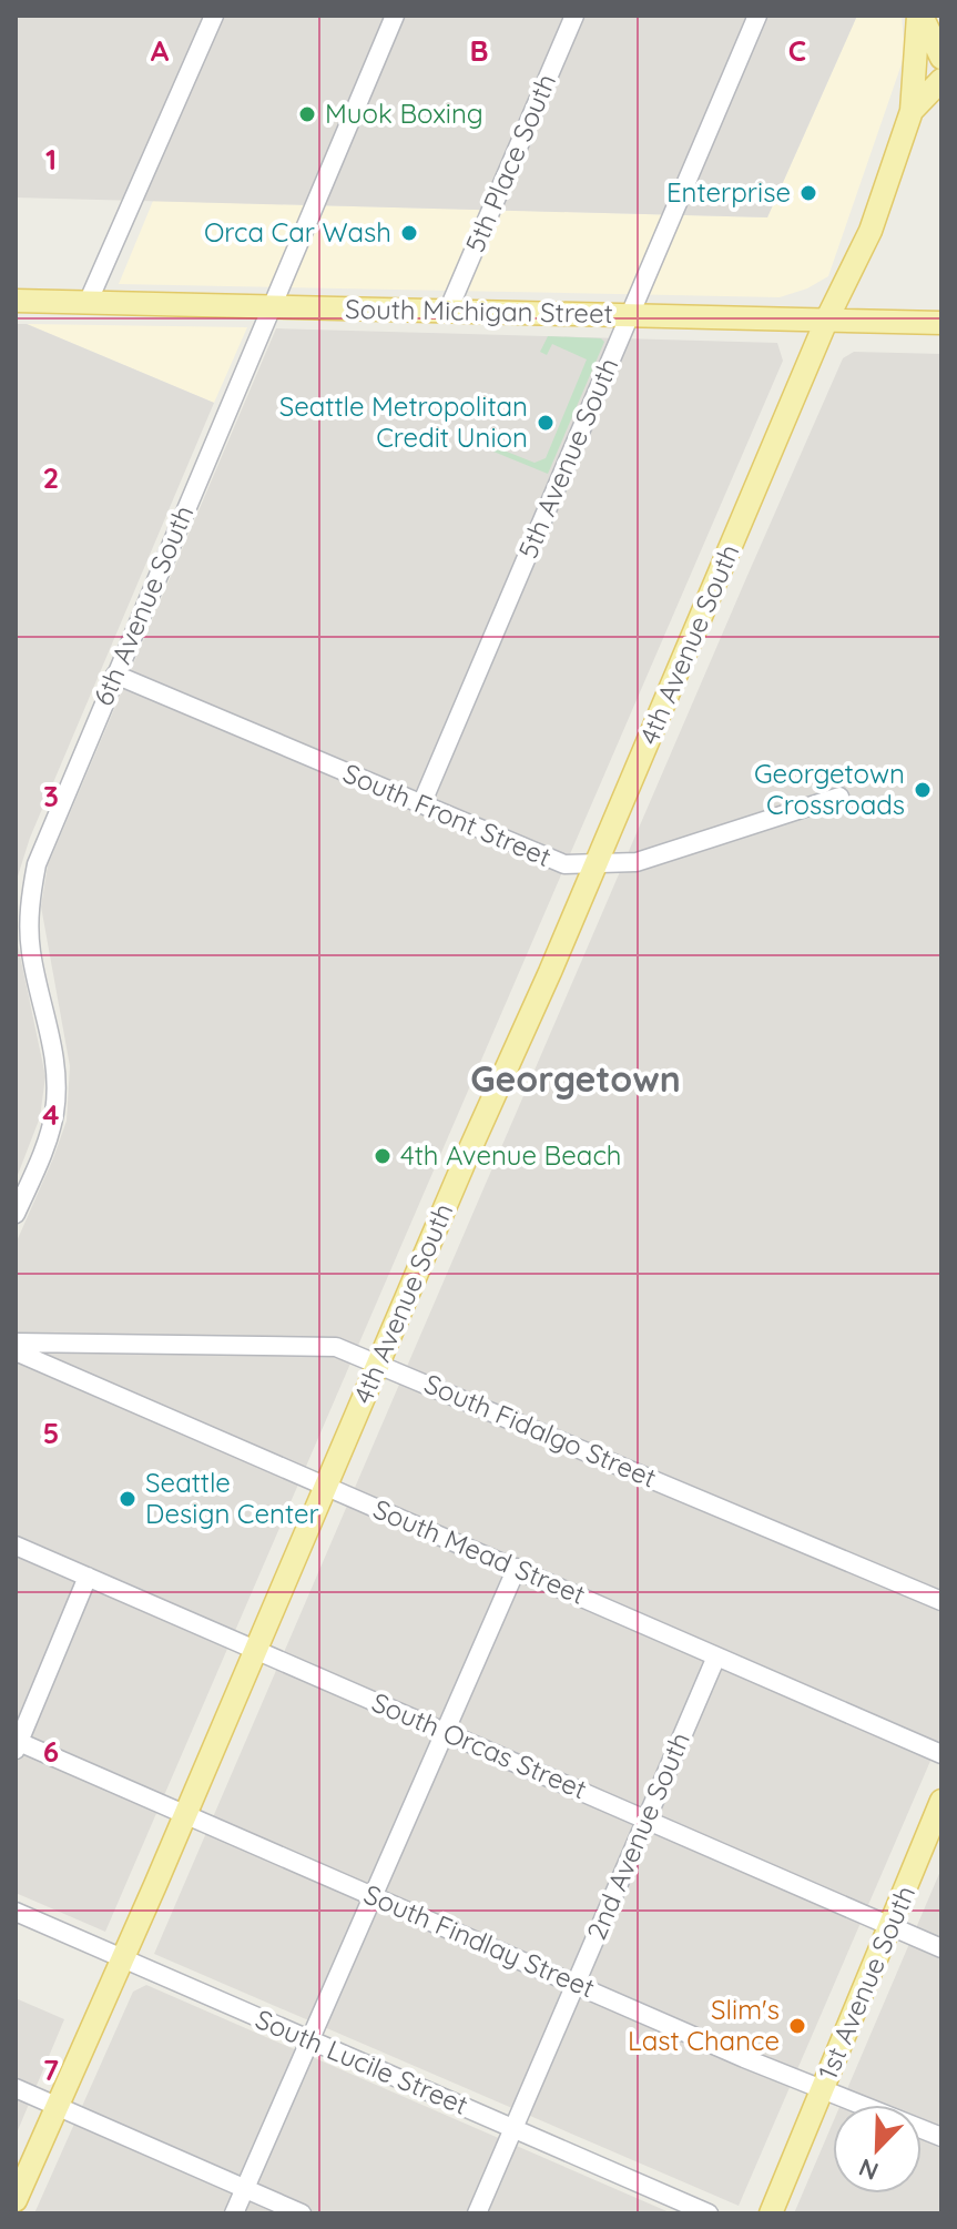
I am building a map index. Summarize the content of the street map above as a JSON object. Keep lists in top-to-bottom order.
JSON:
{
  "streets": {
    "main road": ["South Michigan Street", "4th Avenue South", "1st Avenue South"],
    "street": [
      "5th Place South",
      "5th Avenue South",
      "6th Avenue South",
      "South Front Street",
      "South Fidalgo Street",
      "South Mead Street",
      "South Orcas Street",
      "2nd Avenue South",
      "South Findlay Street",
      "South Lucile Street"
    ]
  },
  "crossings": [
    ["5th Place South", "South Michigan Street"],
    ["South Michigan Street", "5th Avenue South"],
    ["South Michigan Street", "6th Avenue South"],
    ["South Michigan Street", "4th Avenue South"],
    ["5th Avenue South", "South Front Street"],
    ["6th Avenue South", "South Front Street"],
    ["4th Avenue South", "South Front Street"],
    ["4th Avenue South", "South Fidalgo Street"],
    ["4th Avenue South", "South Mead Street"],
    ["4th Avenue South", "South Orcas Street"],
    ["4th Avenue South", "South Findlay Street"],
    ["4th Avenue South", "South Lucile Street"],
    ["South Mead Street", "2nd Avenue South"],
    ["South Orcas Street", "2nd Avenue South"],
    ["South Orcas Street", "1st Avenue South"],
    ["2nd Avenue South", "South Findlay Street"],
    ["2nd Avenue South", "South Lucile Street"],
    ["South Findlay Street", "1st Avenue South"]
  ],
  "districts": ["Georgetown"],
  "places": [
    "Muok Boxing",
    "Enterprise",
    "Orca Car Wash",
    "Seattle Metropolitan Credit Union",
    "Georgetown Crossroads",
    "4th Avenue Beach",
    "Seattle Design Center",
    "Slim's Last Chance"
  ],
  "north": "bottom left",
  "grid": {
    "columns": ["A", "B", "C"],
    "rows": [
      "1",
      "2",
      "3",
      "4",
      "5",
      "6",
      "7"
    ]
  }
}
